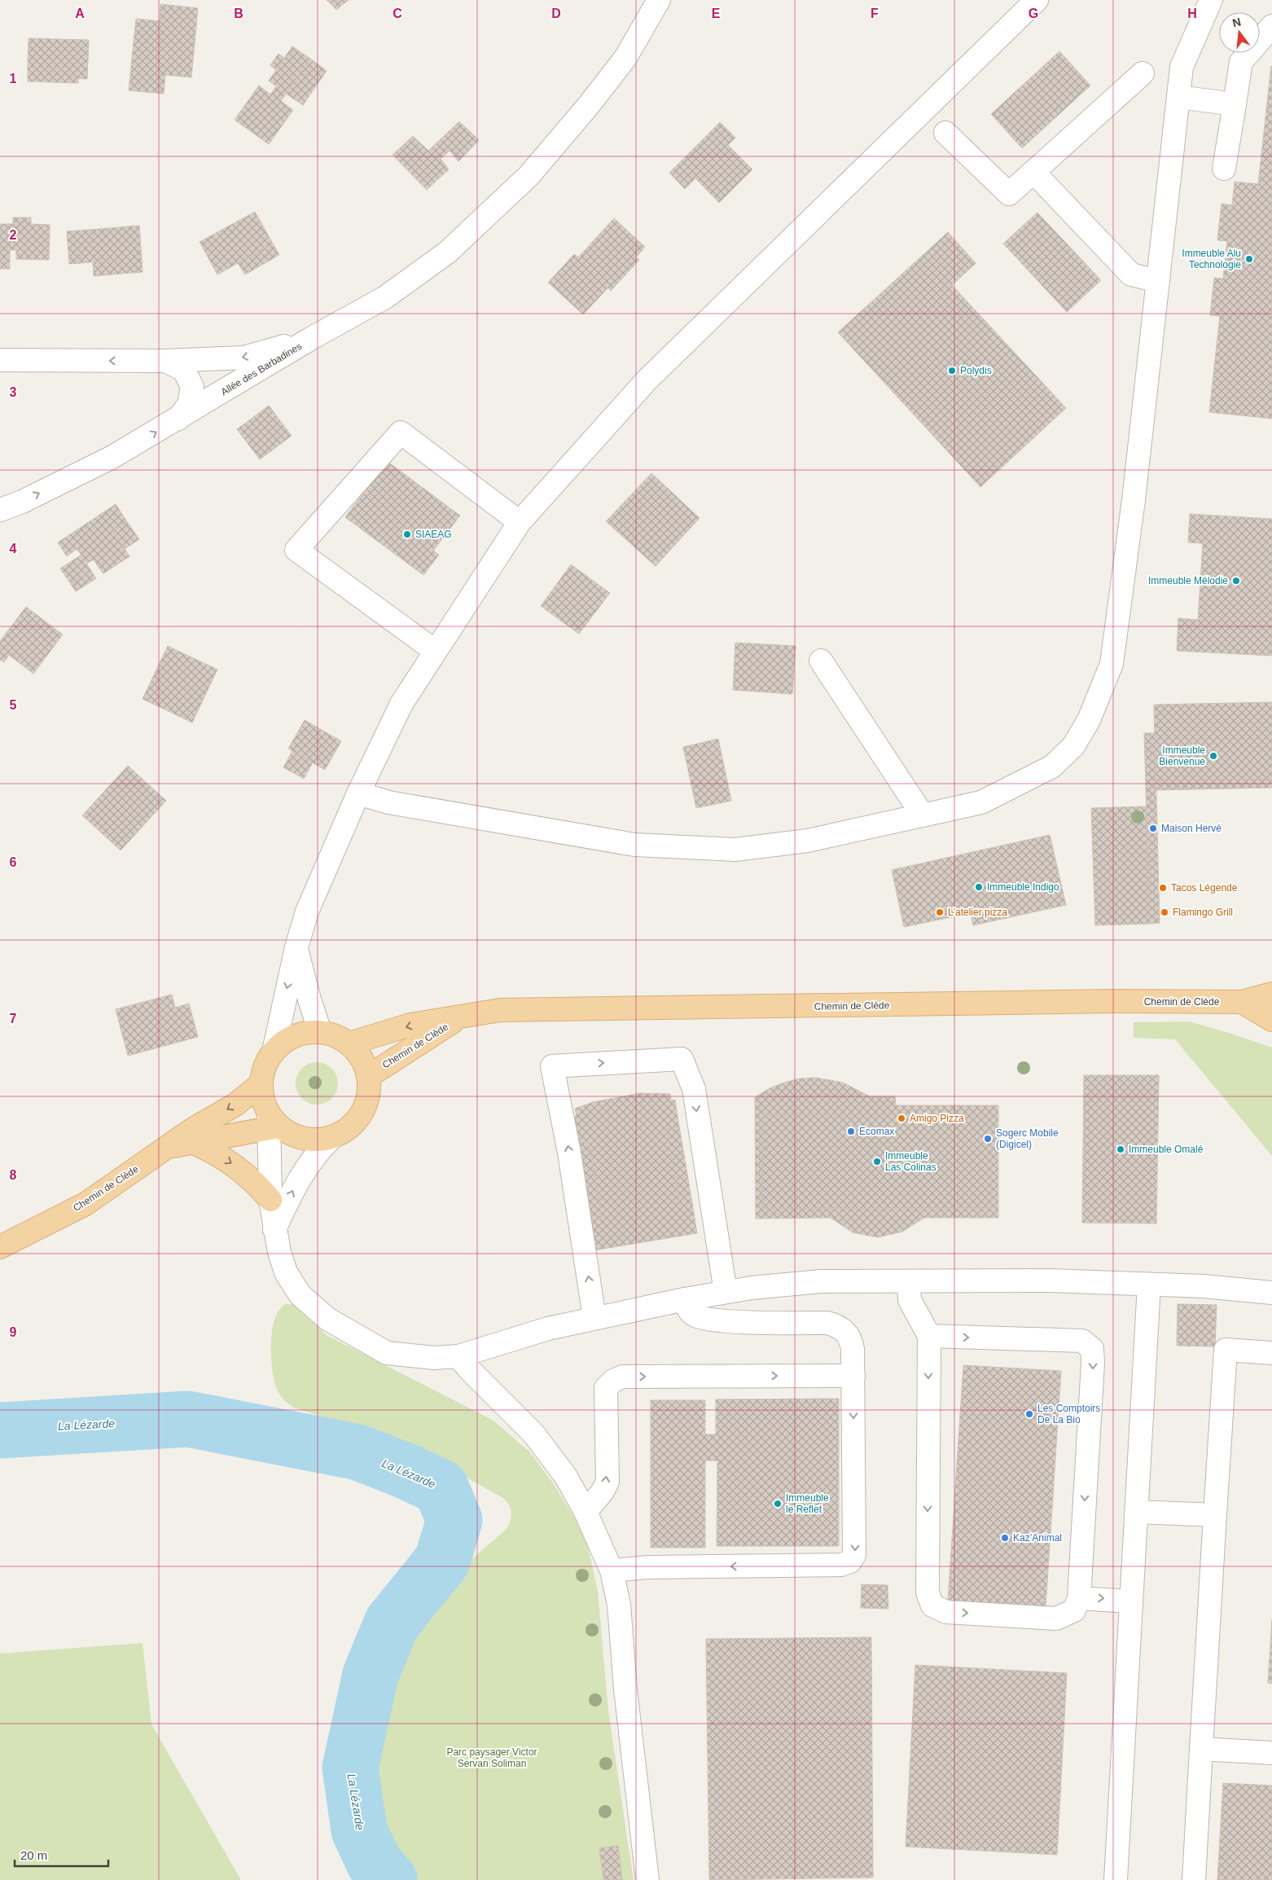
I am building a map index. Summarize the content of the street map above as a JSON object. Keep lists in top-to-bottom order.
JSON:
{
  "streets": {
    "main road": ["Chemin de Clède"],
    "street": ["Allée des Barbadines"]
  },
  "water": ["La Lézarde"],
  "parks": ["Parc paysager Victor Servan Soliman"],
  "places": [
    "Immeuble Alu Technologie",
    "Polydis",
    "SIAEAG",
    "Immeuble Mélodie",
    "Immeuble Bienvenue",
    "Maison Hervé",
    "Immeuble Indigo",
    "Tacos Légende",
    "L'atelier pizza",
    "Flamingo Grill",
    "Amigo Pizza",
    "Ecomax",
    "Sogerc Mobile (Digicel)",
    "Immeuble Omalé",
    "Immeuble Las Colinas",
    "Les Comptoirs De La Bio",
    "Immeuble le Reflet",
    "Kaz’Animal"
  ],
  "scale_bar": "20 m",
  "north": "top",
  "grid": {
    "columns": [
      "A",
      "B",
      "C",
      "D",
      "E",
      "F",
      "G",
      "H"
    ],
    "rows": [
      "1",
      "2",
      "3",
      "4",
      "5",
      "6",
      "7",
      "8",
      "9"
    ]
  }
}
